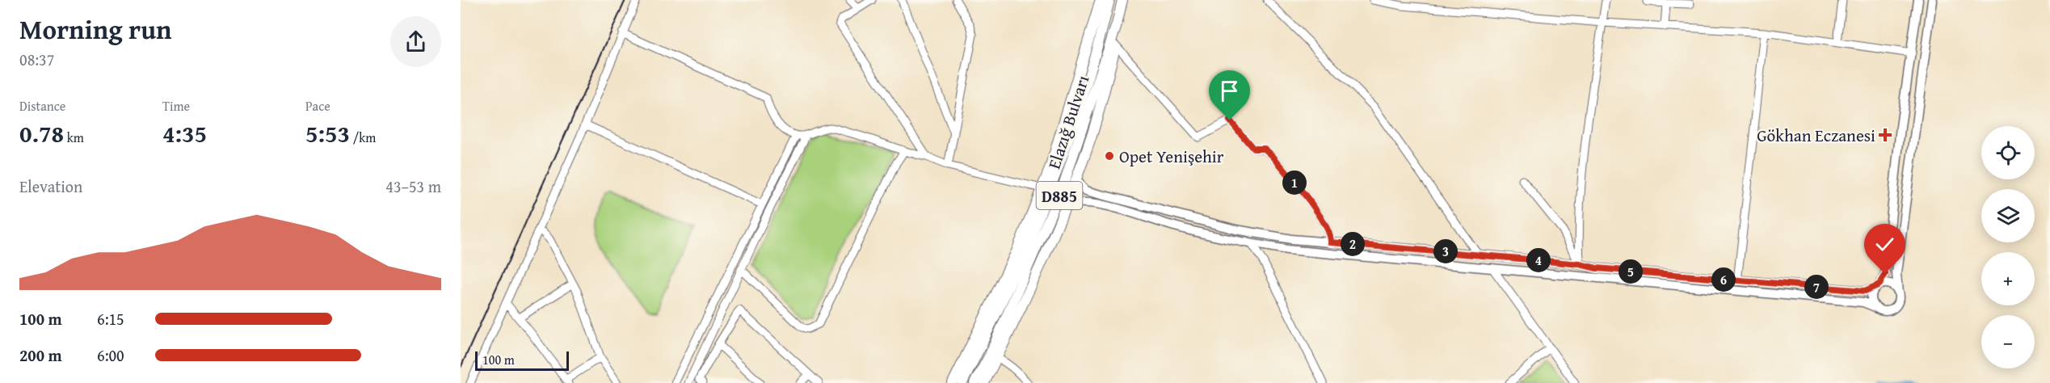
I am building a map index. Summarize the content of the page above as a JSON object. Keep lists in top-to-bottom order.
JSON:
{
  "streets": {
    "highway": ["Elazığ Bulvarı", "D885"]
  },
  "places": {
    "health": ["Gökhan Eczanesi"],
    "other": ["Opet Yenişehir"]
  },
  "scale_bar": "100 m",
  "page": {
    "heading": ["Morning run", "08:37"],
    "stats": [
      ["Distance", "0.78 km"],
      ["Time", "4:35"],
      ["Pace", "5:53 /km"]
    ],
    "map_buttons": ["+", "−"],
    "chart": ["Elevation", "43–53 m"],
    "pins": [
      "1",
      "2",
      "3",
      "4",
      "5",
      "6",
      "7"
    ],
    "list": [
      {
        "name": "100 m",
        "note": "6:15"
      },
      {
        "name": "200 m",
        "note": "6:00"
      }
    ],
    "scale": "100 m"
  }
}
